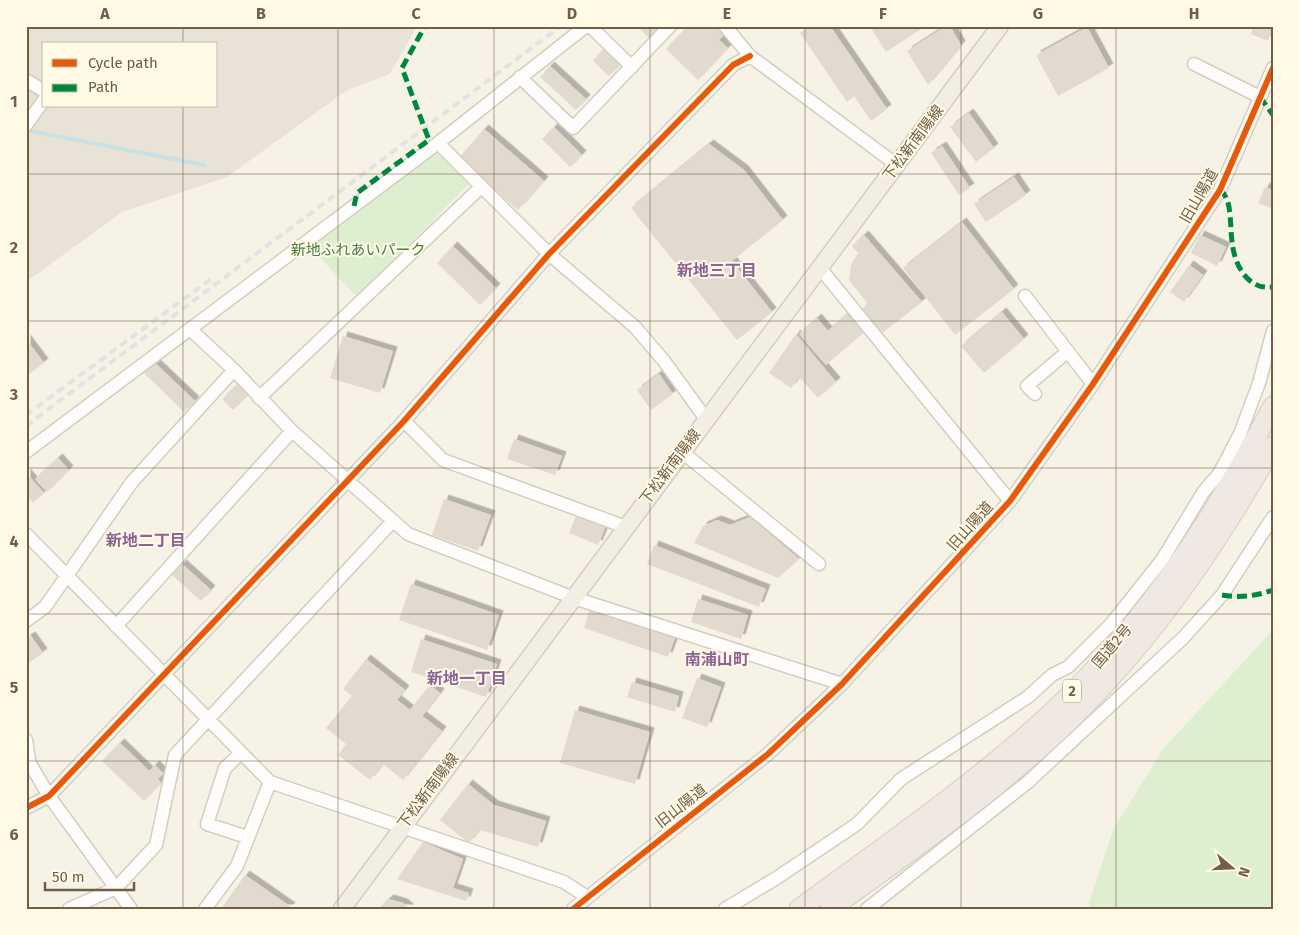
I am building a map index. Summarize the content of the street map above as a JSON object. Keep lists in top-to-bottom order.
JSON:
{
  "streets": {
    "highway": ["国道2号", "2"],
    "main road": ["下松新南陽線"],
    "street": ["旧山陽道"]
  },
  "districts": [
    "新地三丁目",
    "新地二丁目",
    "南浦山町",
    "新地一丁目"
  ],
  "parks": ["新地ふれあいパーク"],
  "legend": ["Cycle path", "Path"],
  "scale_bar": "50 m",
  "north": "right",
  "grid": {
    "columns": [
      "A",
      "B",
      "C",
      "D",
      "E",
      "F",
      "G",
      "H"
    ],
    "rows": [
      "1",
      "2",
      "3",
      "4",
      "5",
      "6"
    ]
  }
}
